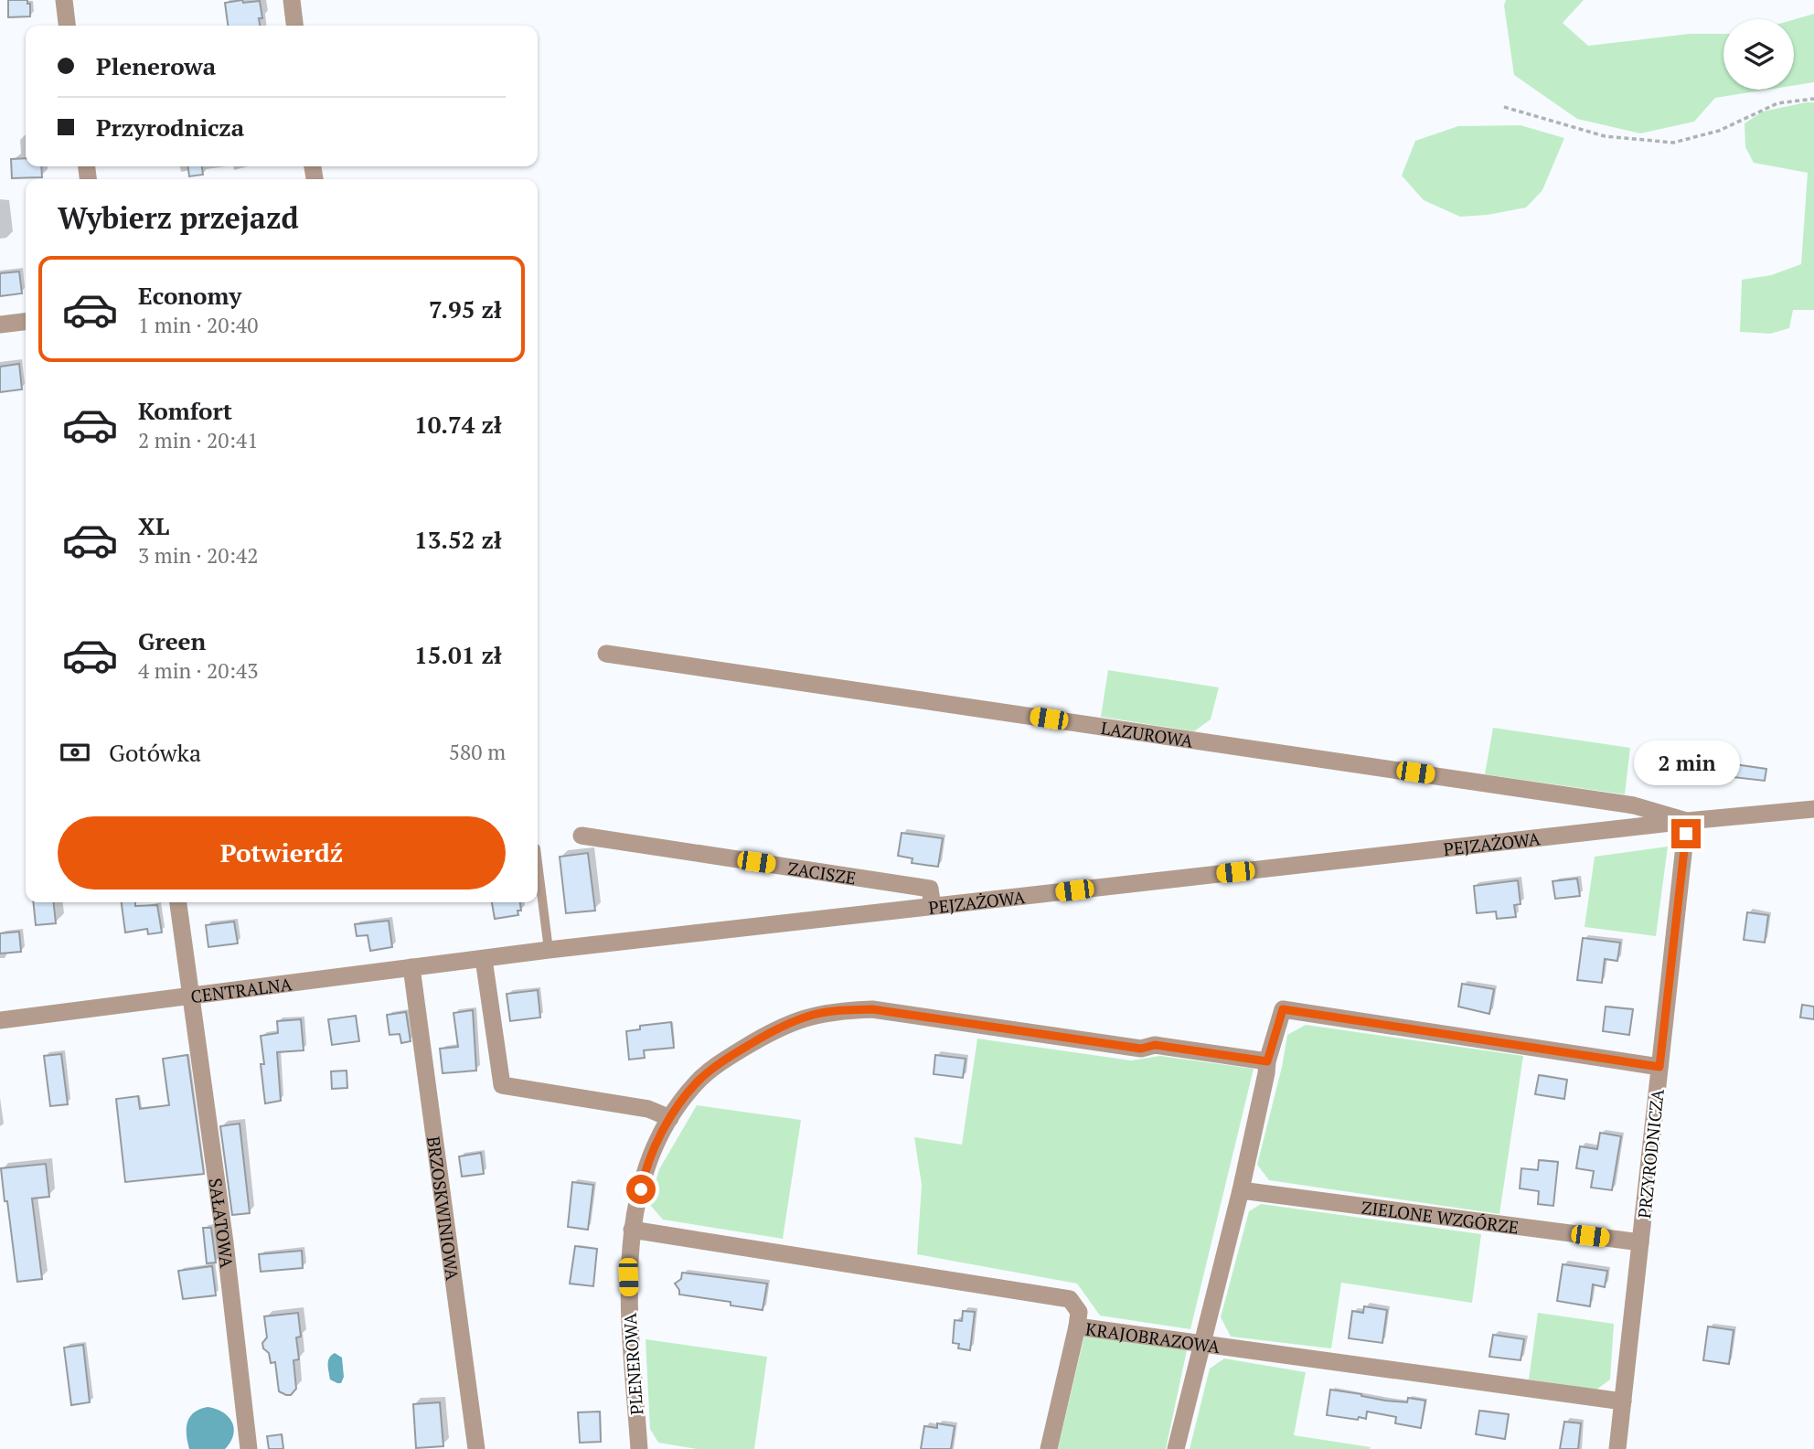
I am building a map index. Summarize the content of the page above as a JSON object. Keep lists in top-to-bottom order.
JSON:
{
  "streets": {
    "street": [
      "LAZUROWA",
      "PEJZAŻOWA",
      "ZACISZE",
      "CENTRALNA",
      "PRZYRODNICZA",
      "BRZOSKWINIOWA",
      "ZIELONE WZGÓRZE",
      "SAŁATOWA",
      "KRAJOBRAZOWA",
      "PLENEROWA"
    ]
  },
  "crossings": [
    ["LAZUROWA", "PEJZAŻOWA"],
    ["LAZUROWA", "PRZYRODNICZA"],
    ["PEJZAŻOWA", "ZACISZE"],
    ["PEJZAŻOWA", "CENTRALNA"],
    ["PEJZAŻOWA", "PRZYRODNICZA"],
    ["CENTRALNA", "BRZOSKWINIOWA"],
    ["CENTRALNA", "SAŁATOWA"],
    ["PRZYRODNICZA", "ZIELONE WZGÓRZE"],
    ["PRZYRODNICZA", "KRAJOBRAZOWA"],
    ["KRAJOBRAZOWA", "PLENEROWA"]
  ],
  "page": {
    "banner": ["Plenerowa", "Przyrodnicza"],
    "heading": "Wybierz przejazd",
    "list": [
      {
        "name": "Economy",
        "note": "1 min · 20:40",
        "value": "7.95 zł"
      },
      {
        "name": "Komfort",
        "note": "2 min · 20:41",
        "value": "10.74 zł"
      },
      {
        "name": "XL",
        "note": "3 min · 20:42",
        "value": "13.52 zł"
      },
      {
        "name": "Green",
        "note": "4 min · 20:43",
        "value": "15.01 zł"
      }
    ],
    "pay": ["Gotówka", "580 m"],
    "bubble": "2 min",
    "buttons": "Potwierdź"
  }
}
